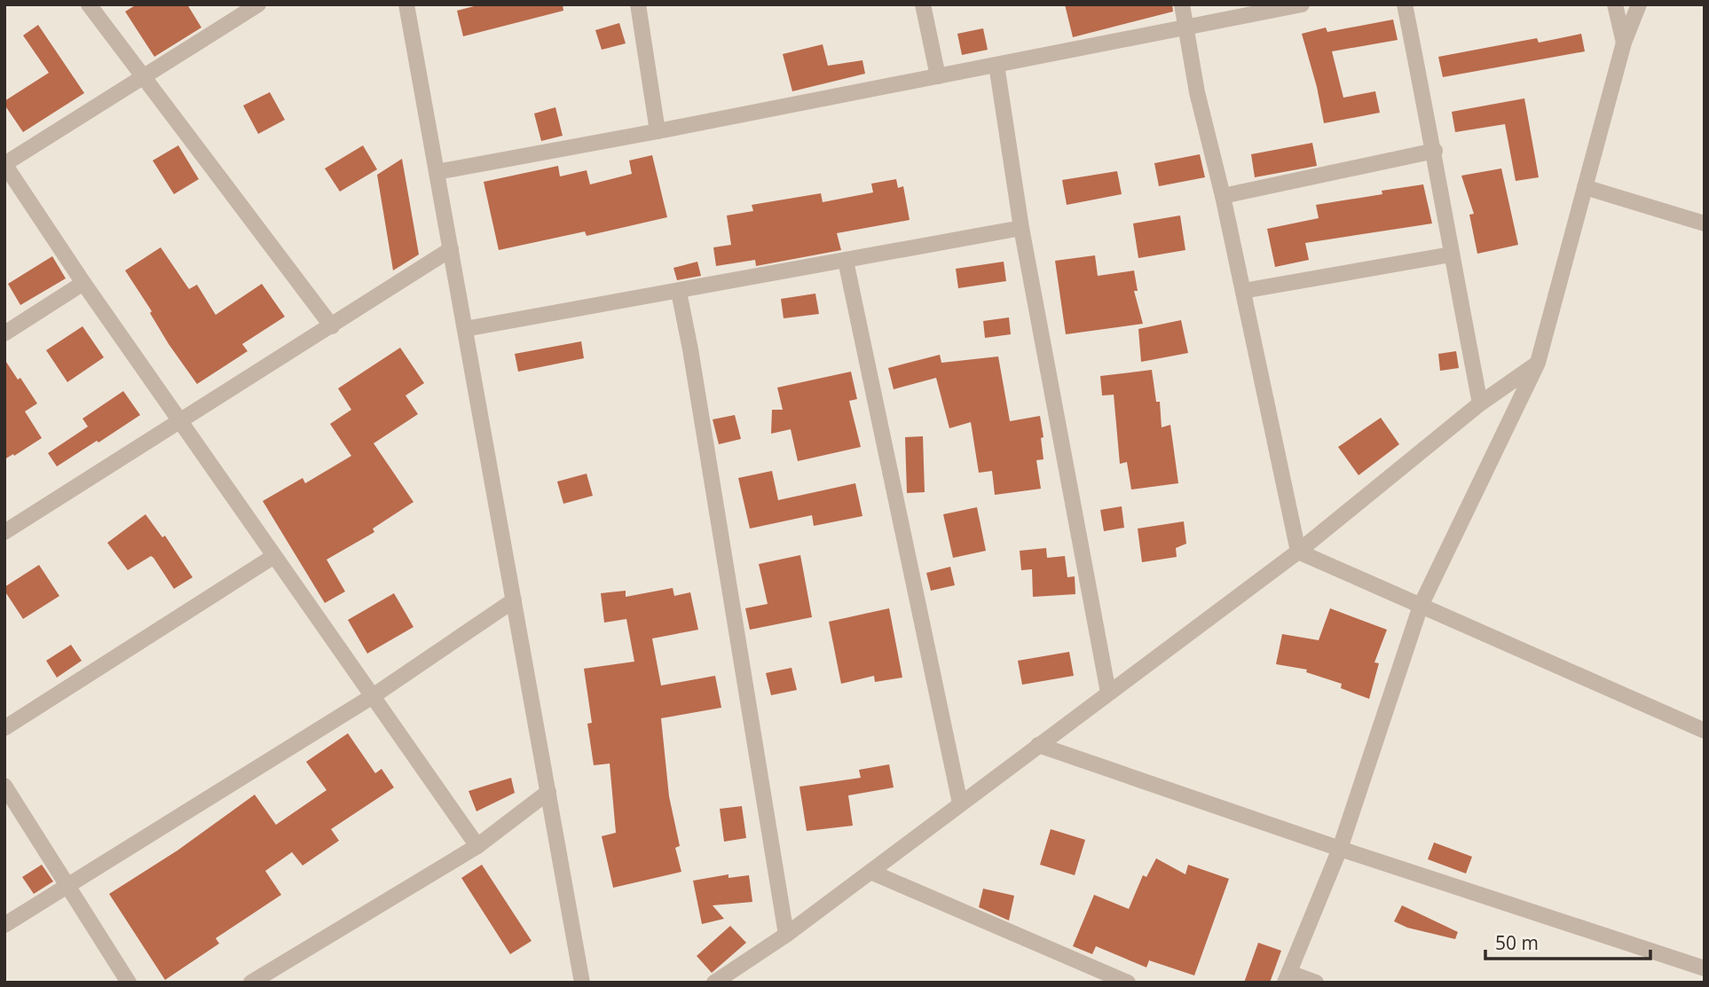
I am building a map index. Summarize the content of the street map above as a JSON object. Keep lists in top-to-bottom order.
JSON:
{
  "scale_bar": "50 m"
}
